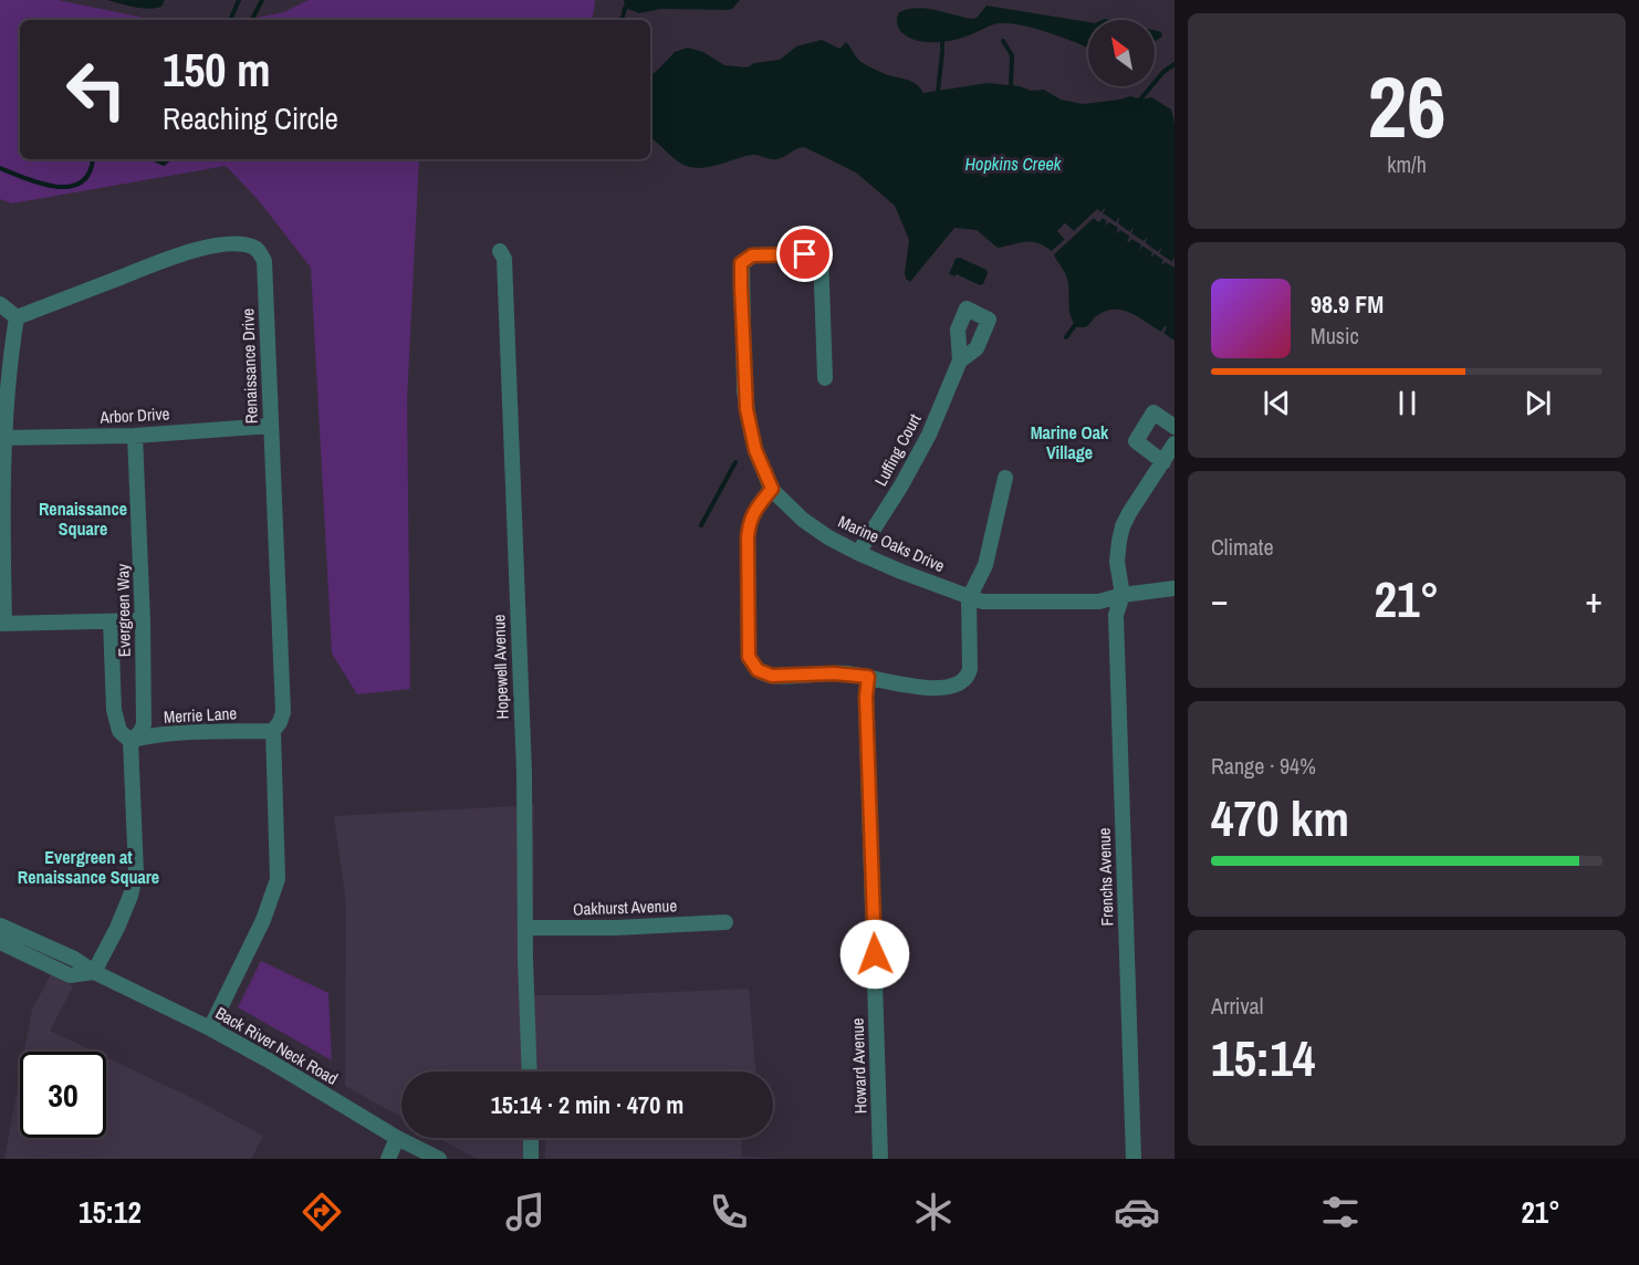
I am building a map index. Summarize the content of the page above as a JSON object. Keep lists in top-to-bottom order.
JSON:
{
  "streets": {
    "street": [
      "Renaissance Drive",
      "Arbor Drive",
      "Luffing Court",
      "Marine Oaks Drive",
      "Evergreen Way",
      "Hopewell Avenue",
      "Merrie Lane",
      "Frenchs Avenue",
      "Oakhurst Avenue",
      "Back River Neck Road",
      "Howard Avenue"
    ]
  },
  "crossings": [
    ["Renaissance Drive", "Arbor Drive"],
    ["Renaissance Drive", "Merrie Lane"],
    ["Renaissance Drive", "Back River Neck Road"],
    ["Arbor Drive", "Evergreen Way"],
    ["Luffing Court", "Marine Oaks Drive"],
    ["Marine Oaks Drive", "Frenchs Avenue"],
    ["Evergreen Way", "Merrie Lane"],
    ["Evergreen Way", "Back River Neck Road"],
    ["Hopewell Avenue", "Oakhurst Avenue"]
  ],
  "districts": ["Marine Oak Village", "Renaissance Square", "Evergreen at Renaissance Square"],
  "water": ["Hopkins Creek"],
  "north": "top left",
  "page": {
    "tile": [
      ["26", "km/h"],
      "Climate",
      ["Range · 94%", "470 km"],
      ["Arrival", "15:14"]
    ],
    "turn": ["150 m", "Reaching Circle"],
    "song": ["98.9 FM", "Music"],
    "heat": ["−", "21°", "+"],
    "limit": "30",
    "trip": "15:14 · 2 min · 470 m",
    "tabs": ["15:12", "21°"]
  }
}
